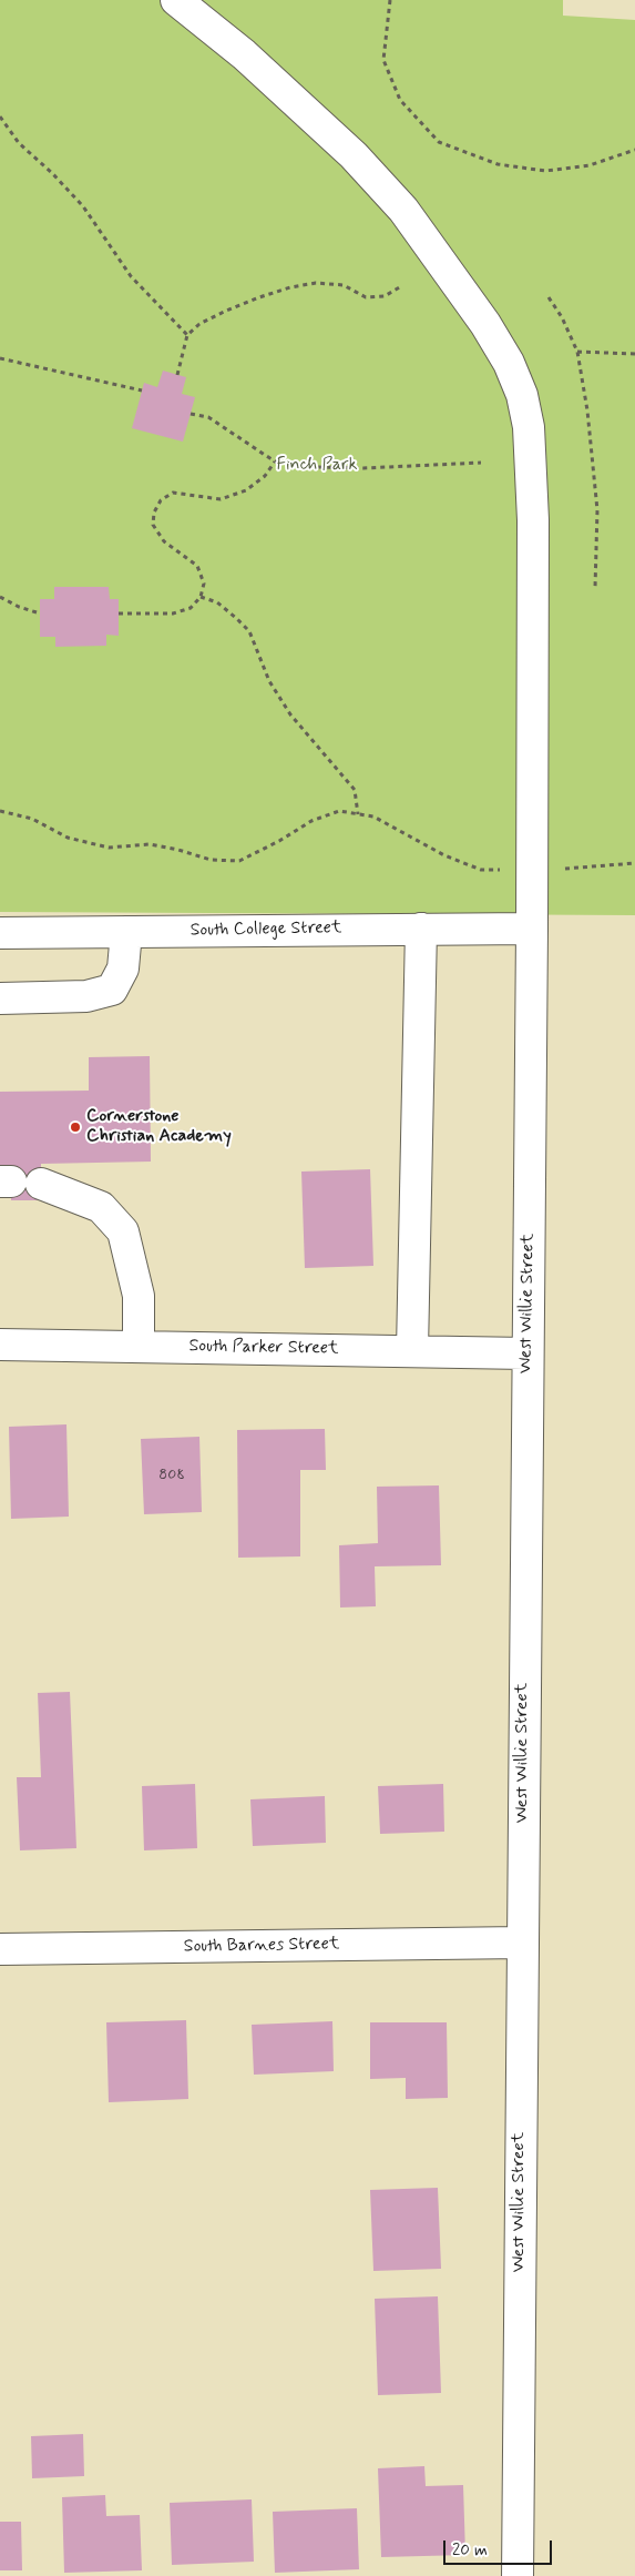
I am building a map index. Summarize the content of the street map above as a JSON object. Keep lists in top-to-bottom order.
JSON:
{
  "streets": {
    "street": [
      "South College Street",
      "West Willie Street",
      "South Parker Street",
      "South Barnes Street"
    ]
  },
  "crossings": [
    ["South College Street", "West Willie Street"],
    ["West Willie Street", "South Parker Street"],
    ["West Willie Street", "South Barnes Street"]
  ],
  "parks": ["Finch Park"],
  "places": ["Cornerstone Christian Academy"],
  "house_numbers": ["808"],
  "scale_bar": "20 m"
}
